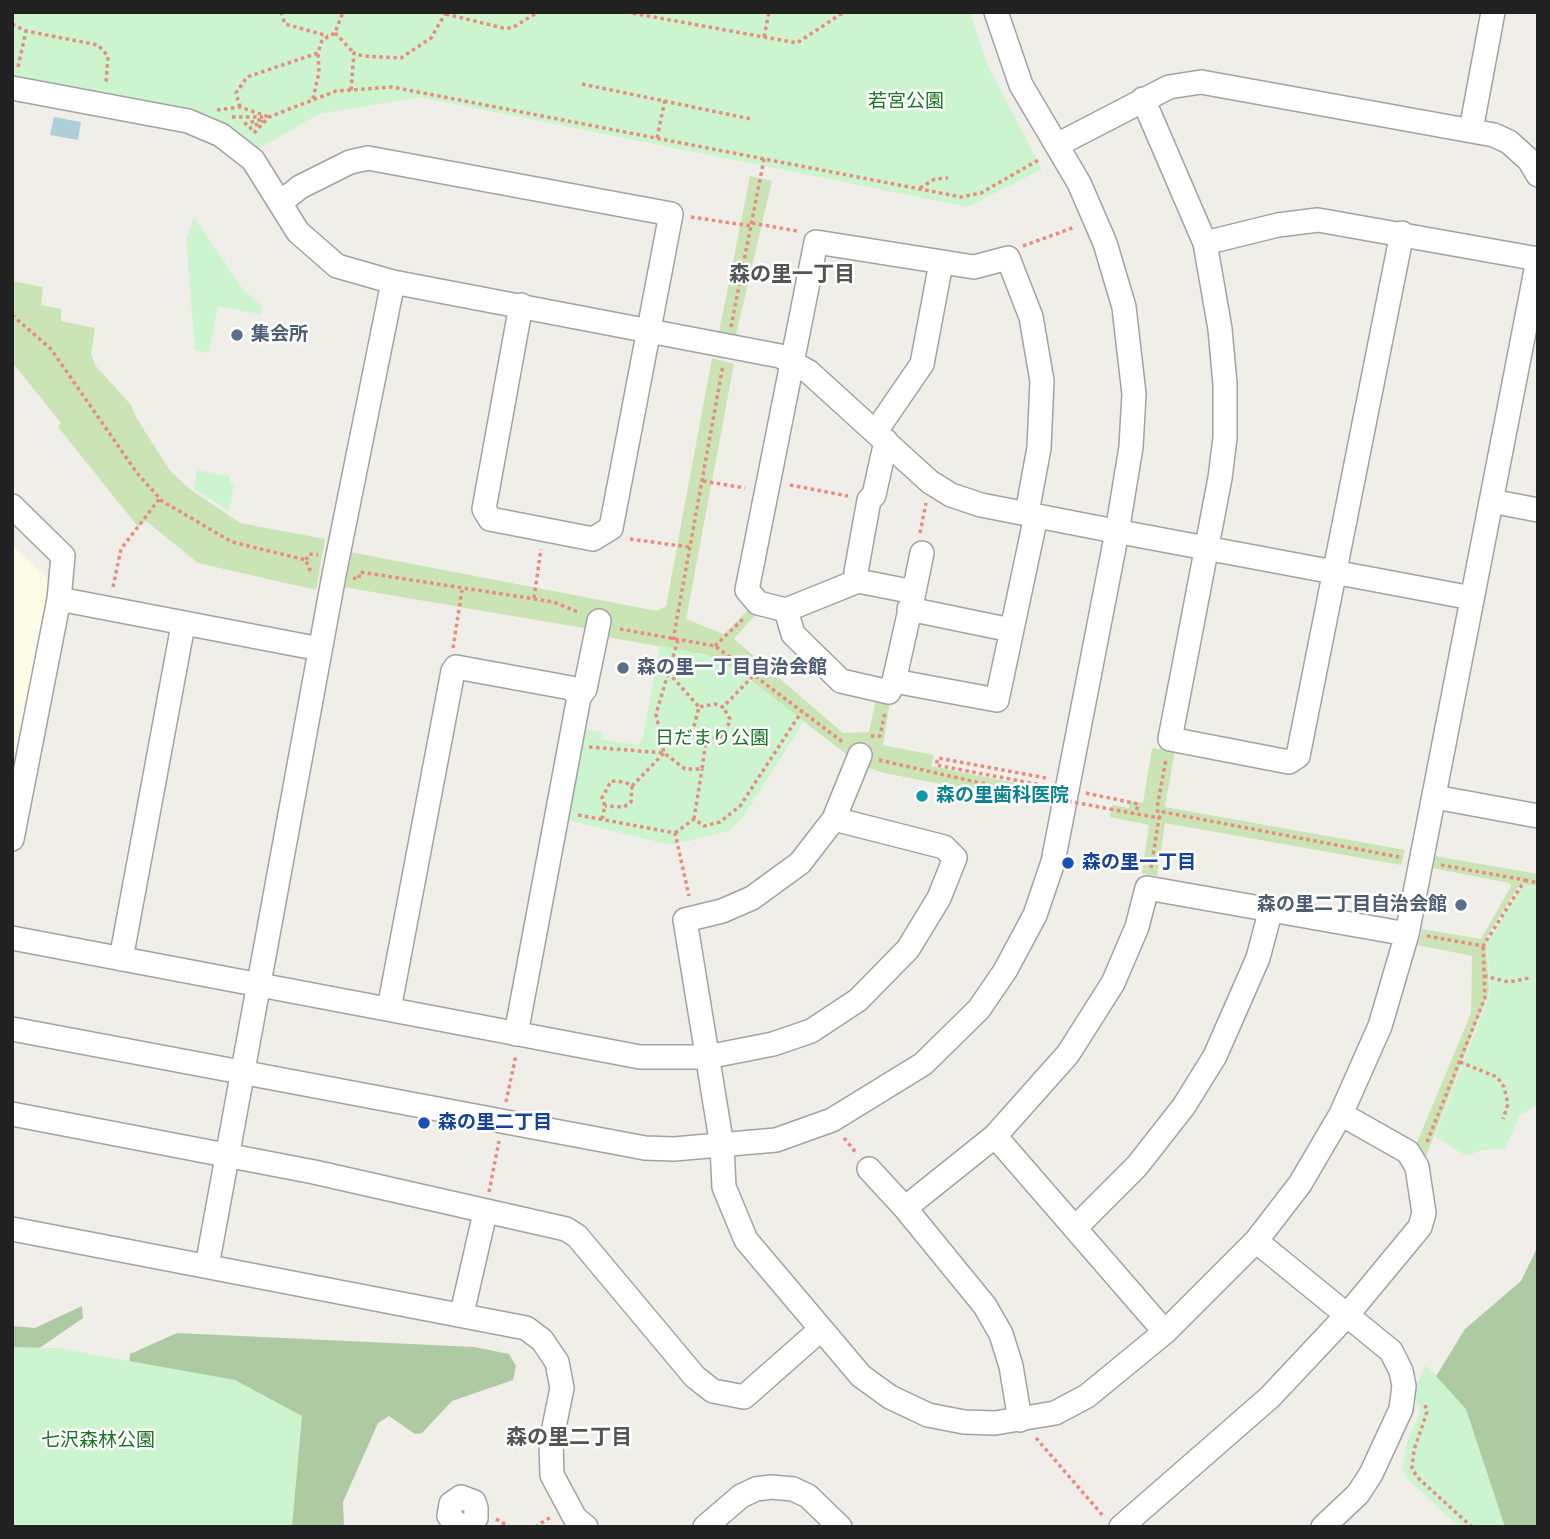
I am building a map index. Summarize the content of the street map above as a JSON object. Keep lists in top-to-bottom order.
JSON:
{
  "districts": ["森の里一丁目", "森の里二丁目"],
  "parks": ["若宮公園", "日だまり公園", "七沢森林公園"],
  "places": [
    "集会所",
    "森の里一丁目自治会館",
    "森の里歯科医院",
    "森の里一丁目",
    "森の里二丁目自治会館",
    "森の里二丁目"
  ]
}
